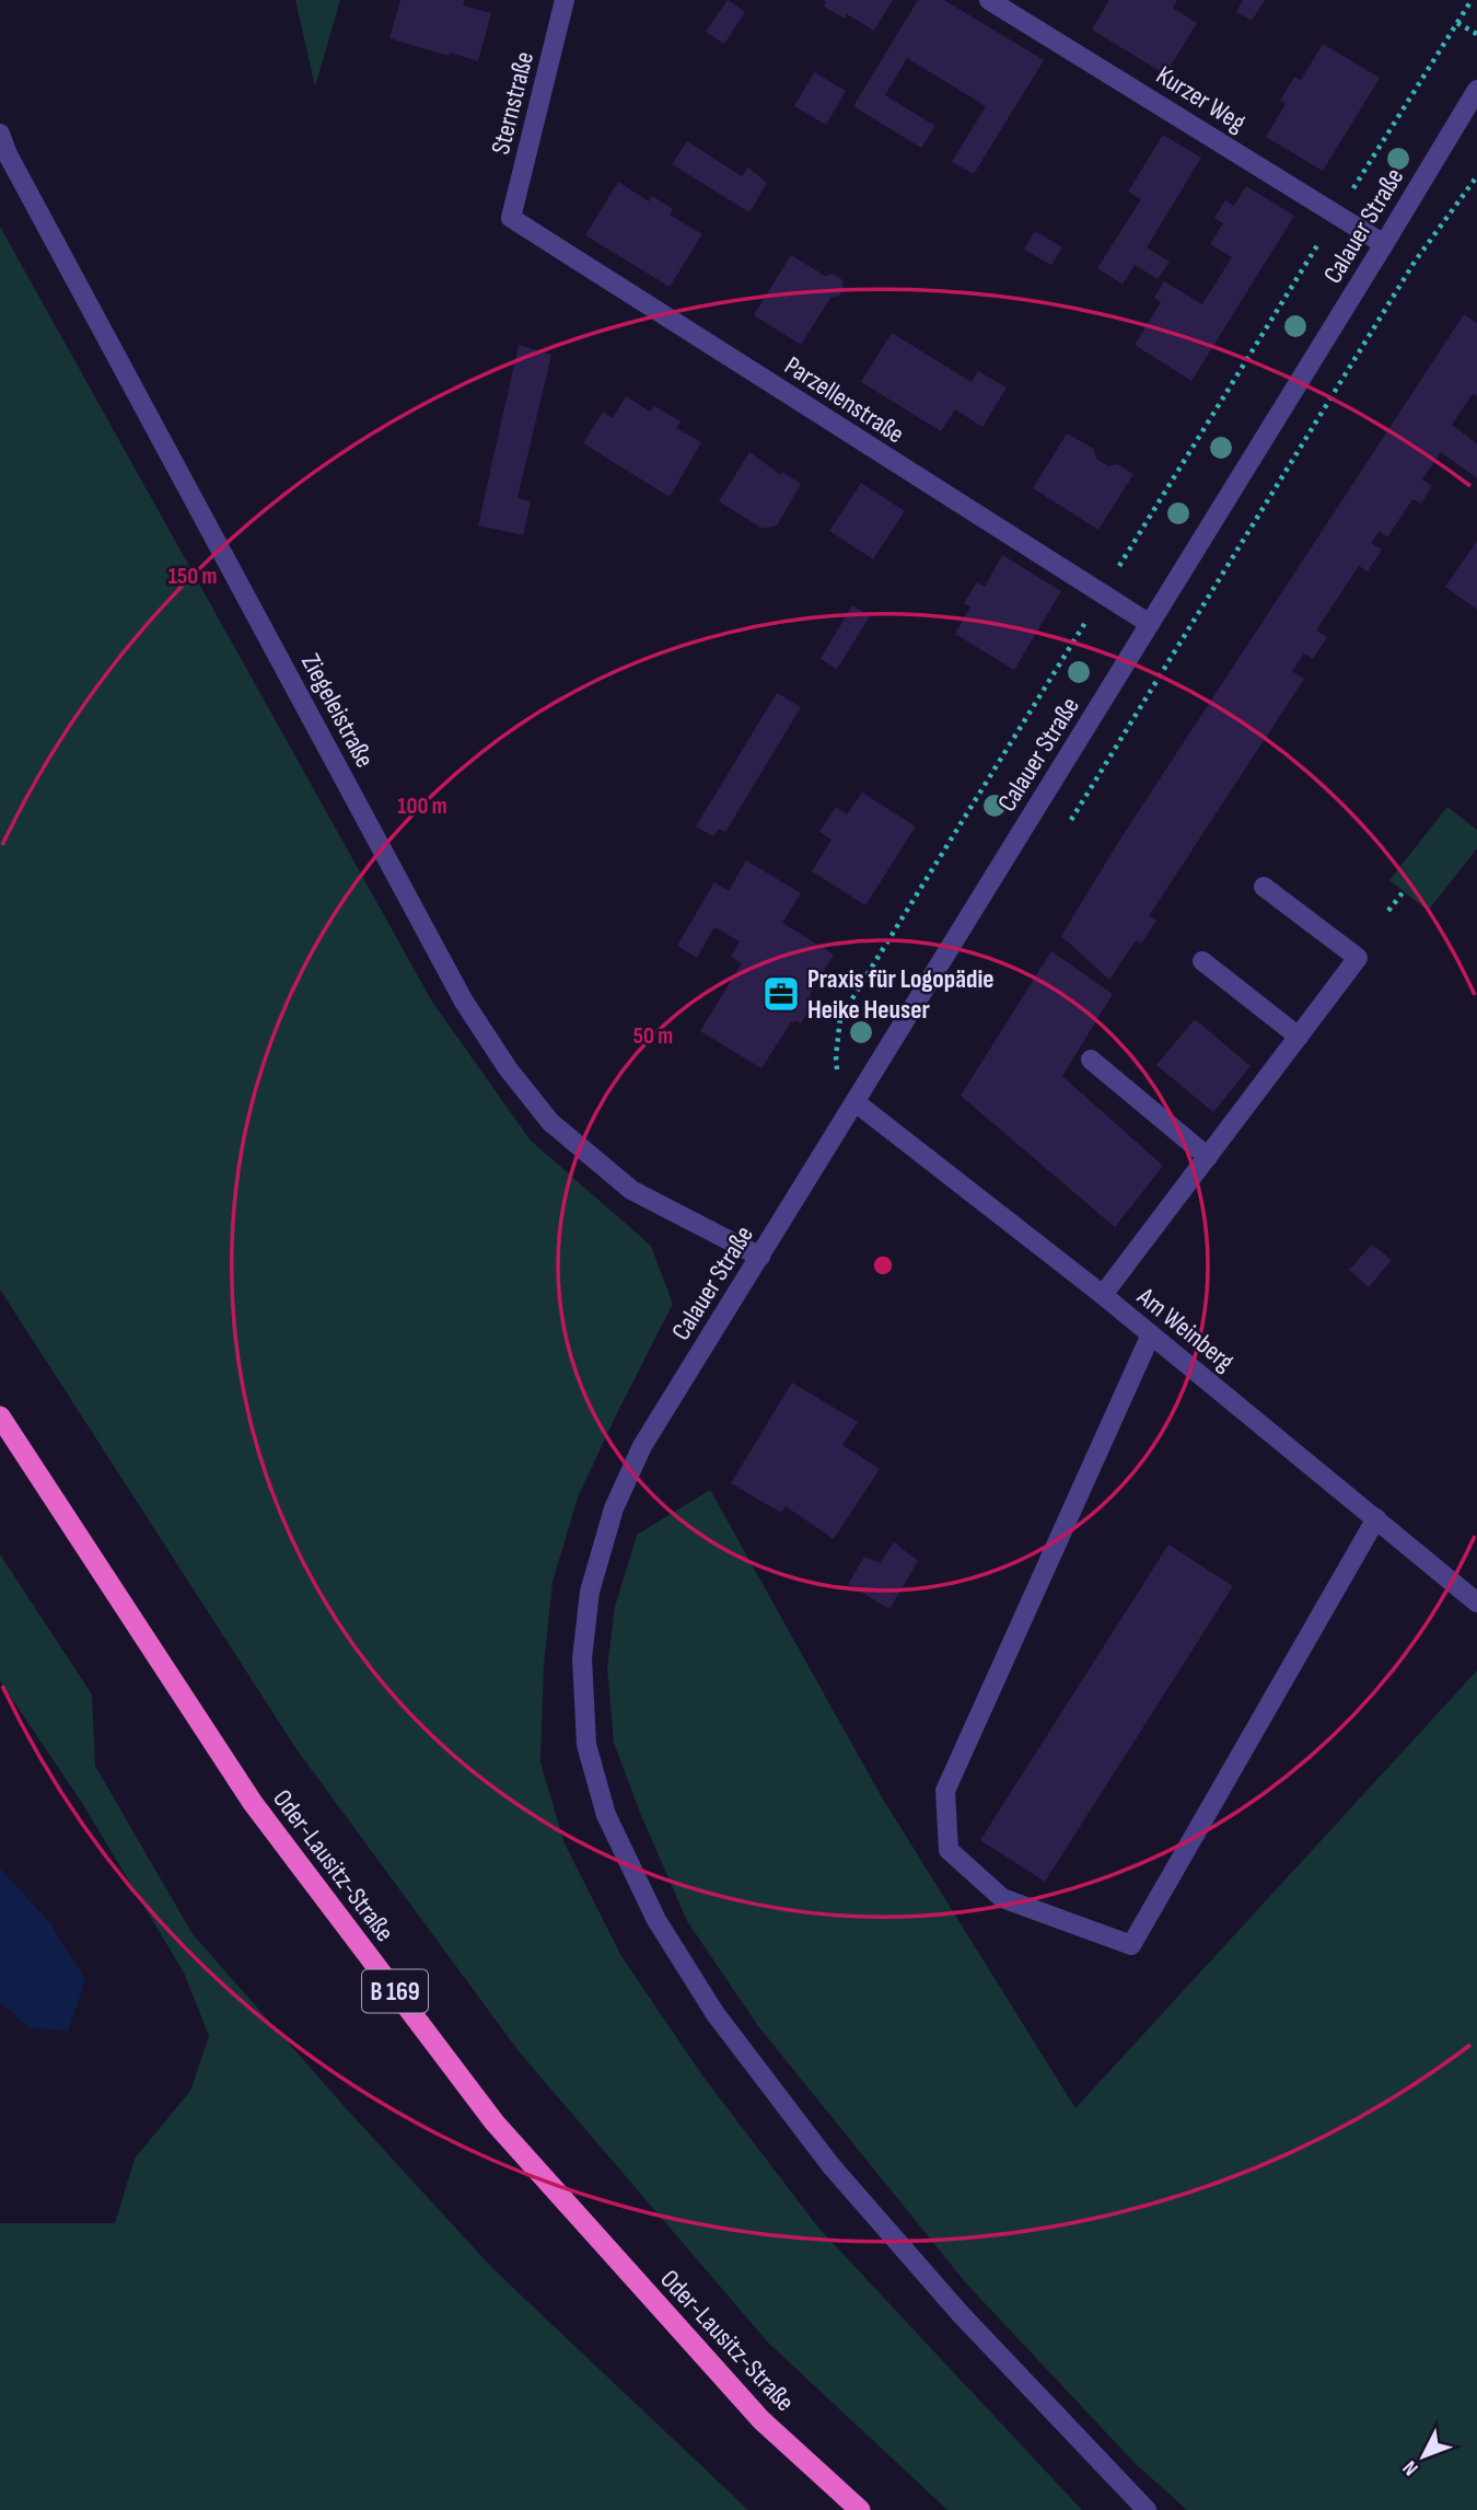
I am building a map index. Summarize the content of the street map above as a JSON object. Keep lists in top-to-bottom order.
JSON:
{
  "streets": {
    "highway": ["Oder-Lausitz-Straße", "B 169"],
    "street": [
      "Kurzer Weg",
      "Sternstraße",
      "Calauer Straße",
      "Parzellenstraße",
      "Ziegeleistraße",
      "Am Weinberg"
    ]
  },
  "crossings": [
    ["Kurzer Weg", "Calauer Straße"],
    ["Sternstraße", "Parzellenstraße"],
    ["Calauer Straße", "Parzellenstraße"],
    ["Calauer Straße", "Ziegeleistraße"],
    ["Calauer Straße", "Am Weinberg"]
  ],
  "places": {
    "office": ["Praxis für Logopädie Heike Heuser"]
  },
  "north": "bottom left",
  "rings": ["150 m", "100 m", "50 m"]
}
